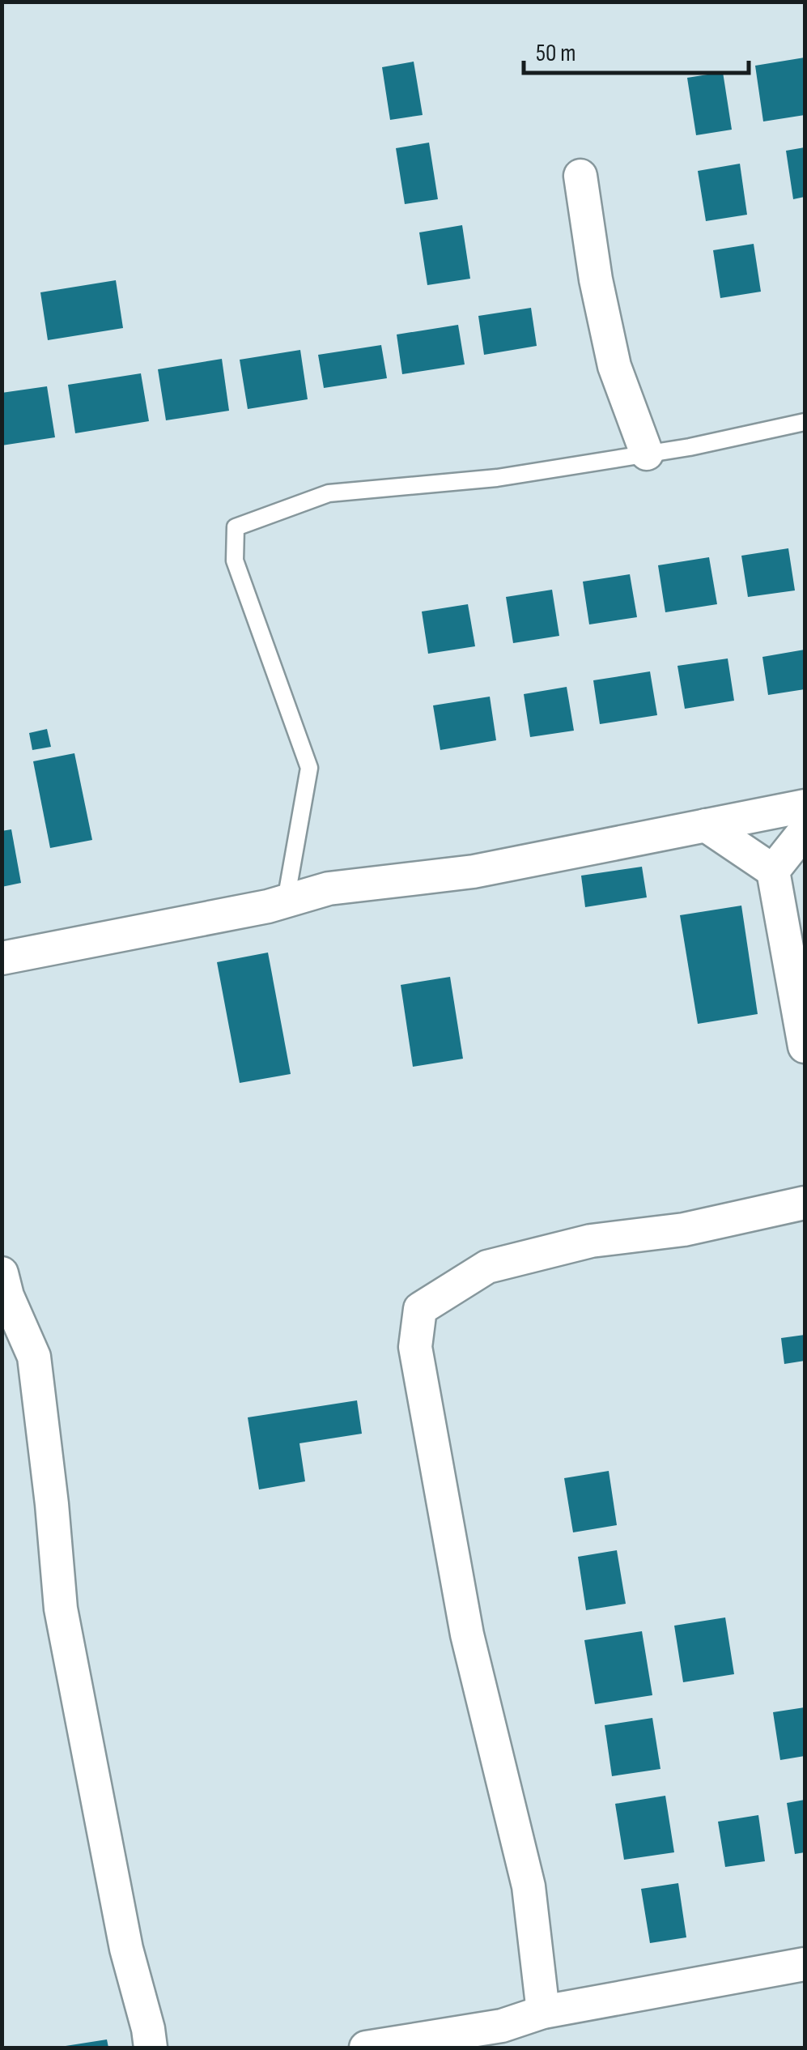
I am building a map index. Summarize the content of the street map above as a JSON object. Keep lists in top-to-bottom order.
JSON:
{
  "scale_bar": "50 m"
}
